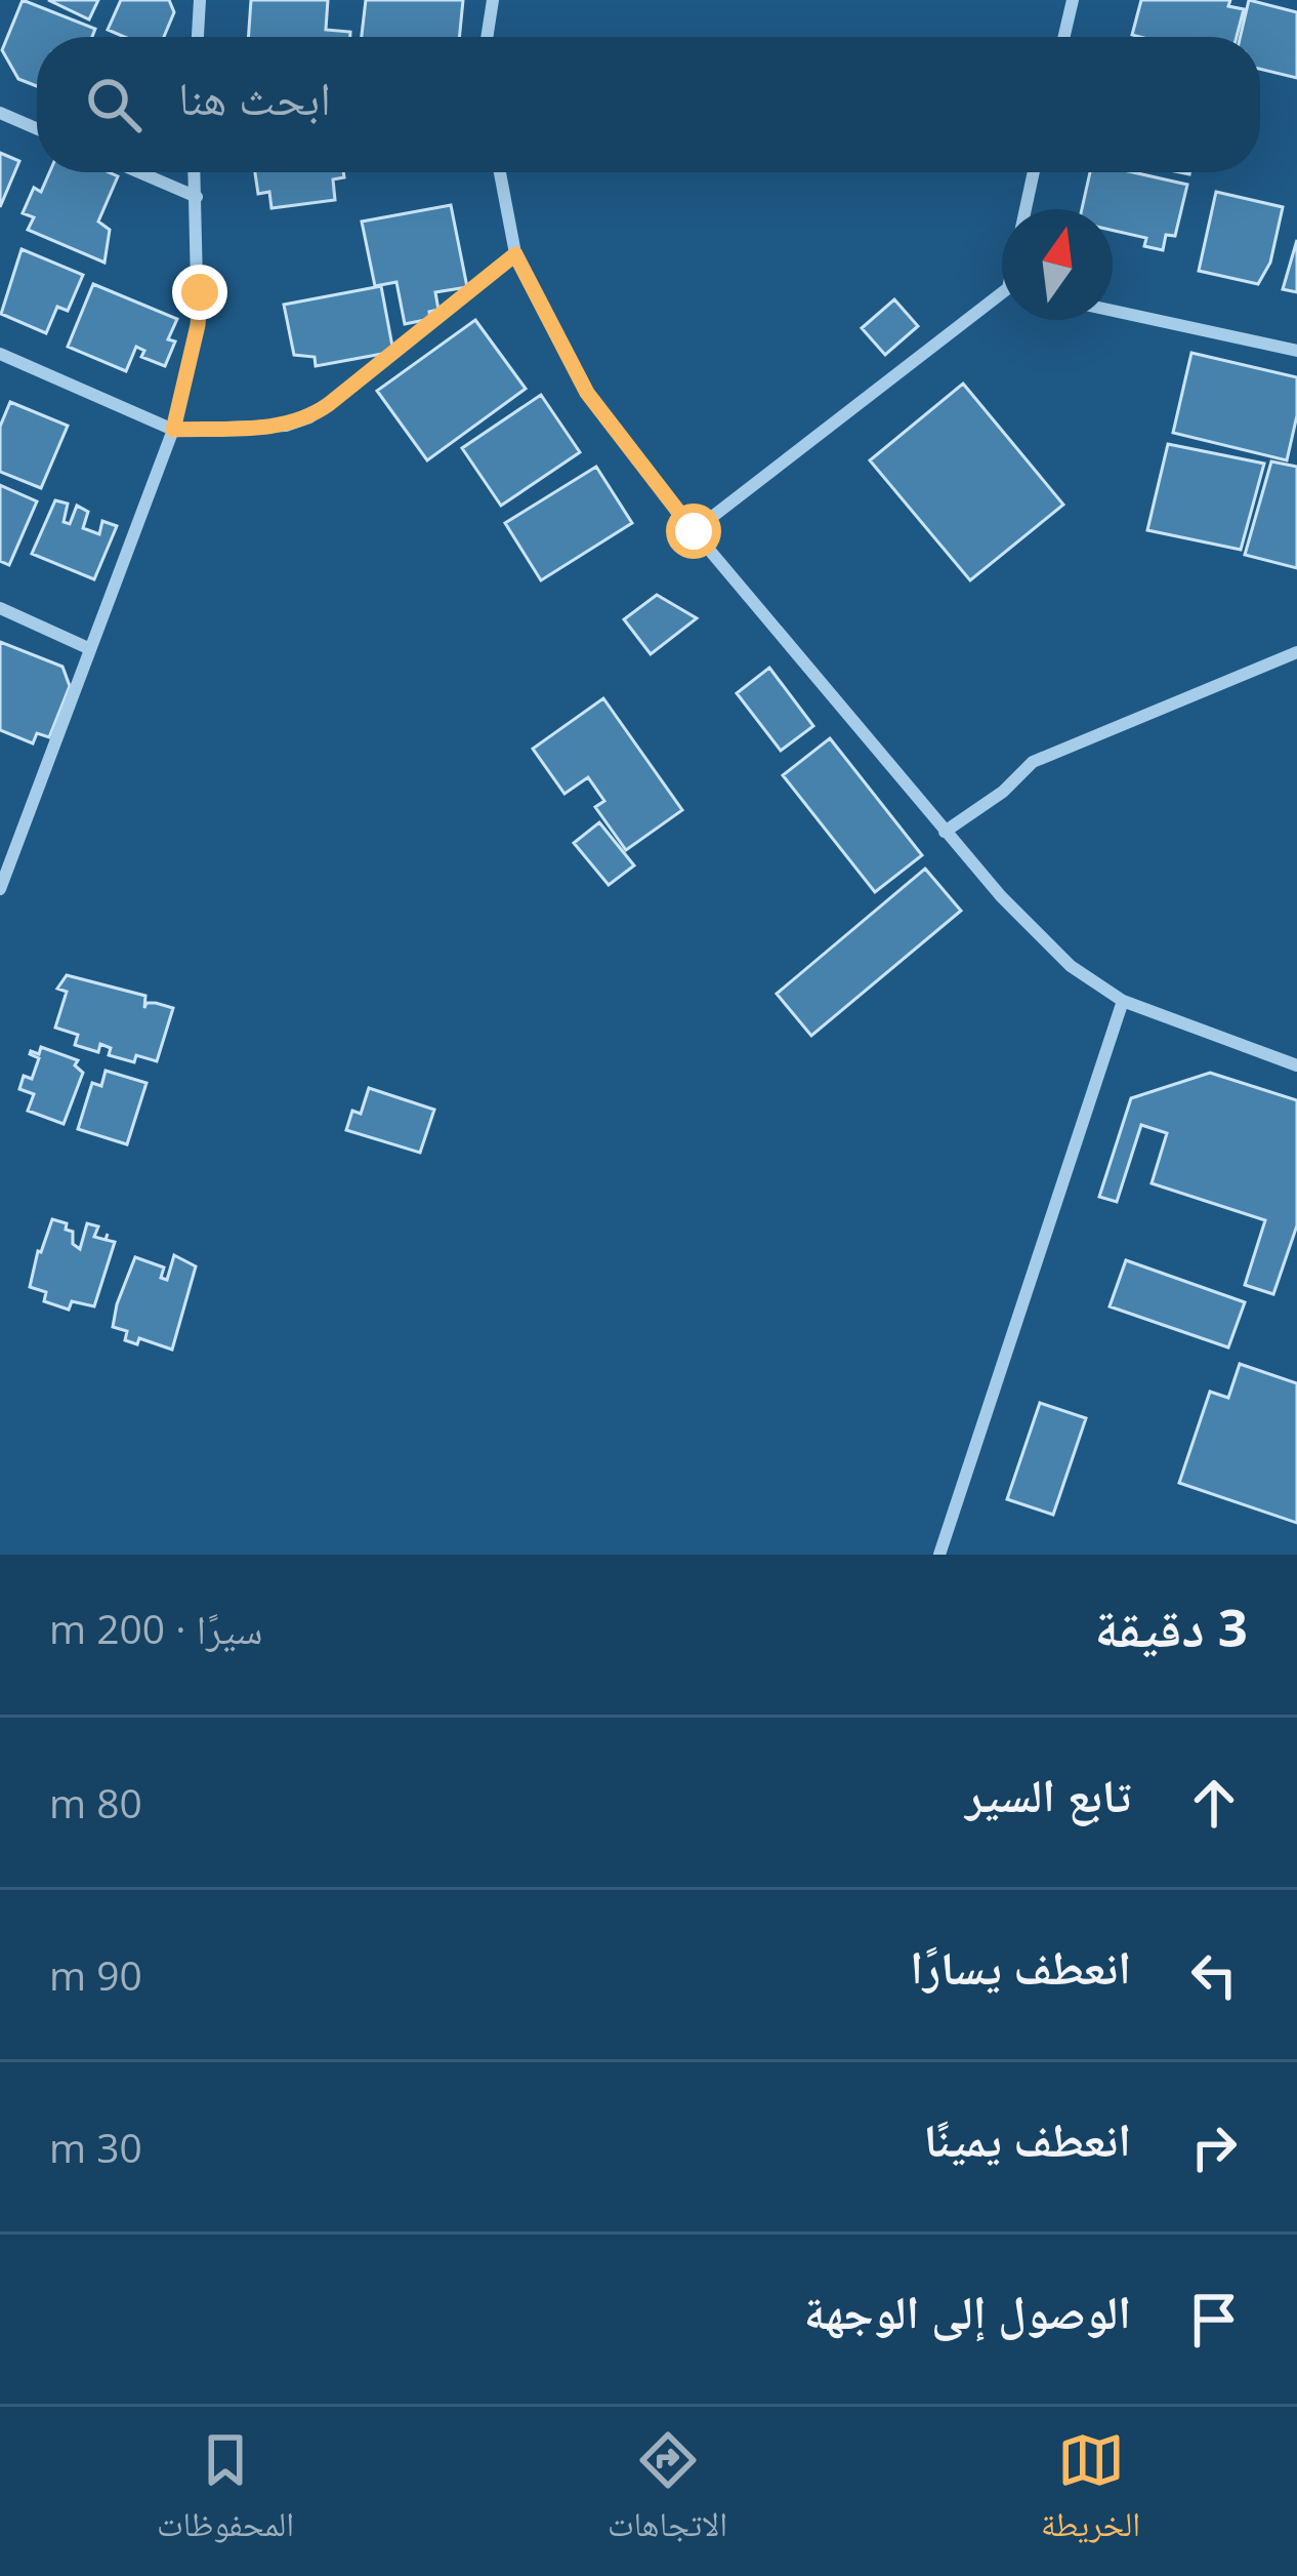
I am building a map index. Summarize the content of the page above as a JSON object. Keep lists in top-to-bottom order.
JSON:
{
  "north": "top",
  "page": {
    "search": "ابحث هنا",
    "heading": ["3 دقيقة", "سيرًا · 200 m"],
    "list": [
      ["تابع السير", "80 m"],
      ["انعطف يسارًا", "90 m"],
      ["انعطف يمينًا", "30 m"],
      "الوصول إلى الوجهة"
    ],
    "nav": ["الخريطة", "الاتجاهات", "المحفوظات"]
  }
}
